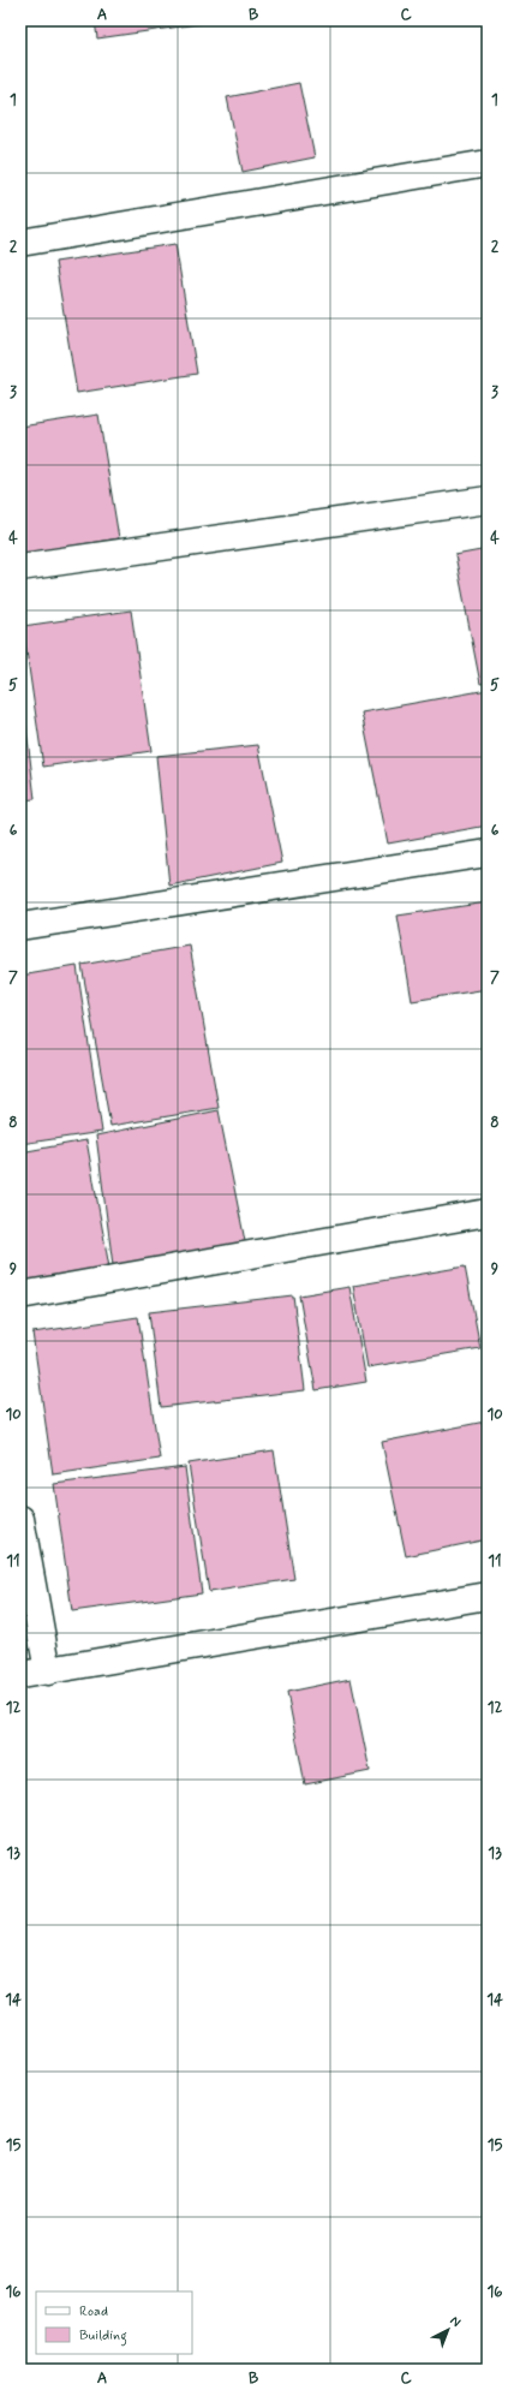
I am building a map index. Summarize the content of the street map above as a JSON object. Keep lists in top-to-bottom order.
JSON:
{
  "legend": ["Road", "Building"],
  "north": "top right",
  "grid": {
    "columns": ["A", "B", "C"],
    "rows": [
      "1",
      "2",
      "3",
      "4",
      "5",
      "6",
      "7",
      "8",
      "9",
      "10",
      "11",
      "12",
      "13",
      "14",
      "15",
      "16"
    ]
  }
}
